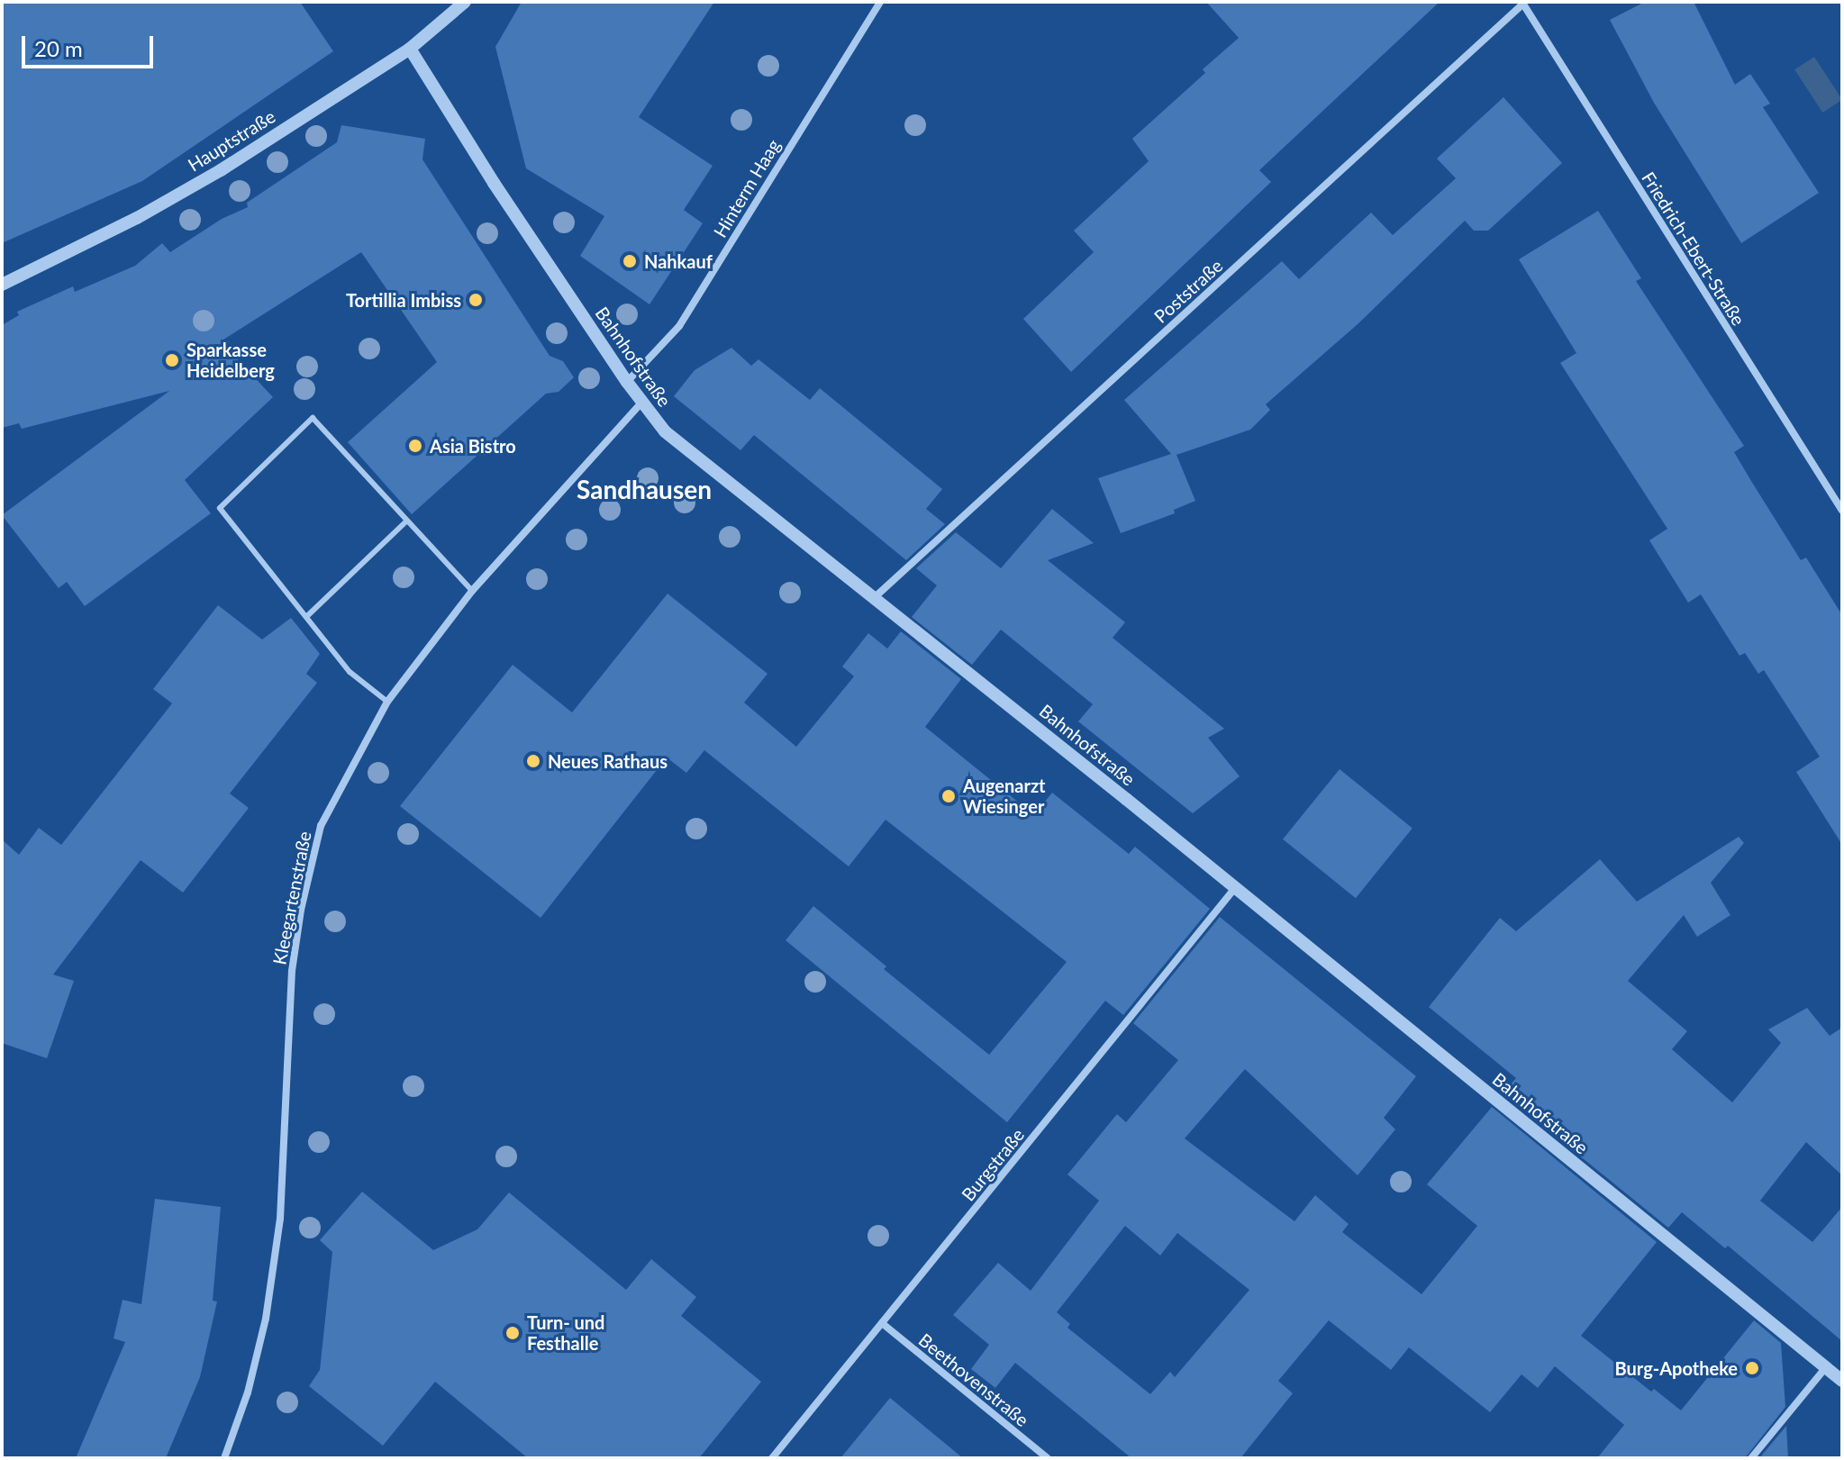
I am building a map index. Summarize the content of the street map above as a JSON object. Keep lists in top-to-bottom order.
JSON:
{
  "streets": {
    "street": [
      "Hauptstraße",
      "Hinterm Haag",
      "Friedrich-Ebert-Straße",
      "Poststraße",
      "Bahnhofstraße",
      "Kleegartenstraße",
      "Burgstraße",
      "Beethovenstraße"
    ]
  },
  "crossings": [
    ["Hauptstraße", "Bahnhofstraße"],
    ["Hinterm Haag", "Bahnhofstraße"],
    ["Friedrich-Ebert-Straße", "Poststraße"],
    ["Poststraße", "Bahnhofstraße"],
    ["Bahnhofstraße", "Kleegartenstraße"],
    ["Bahnhofstraße", "Burgstraße"],
    ["Burgstraße", "Beethovenstraße"]
  ],
  "districts": ["Sandhausen"],
  "places": [
    "Nahkauf",
    "Tortillia Imbiss",
    "Sparkasse Heidelberg",
    "Asia Bistro",
    "Neues Rathaus",
    "Augenarzt Wiesinger",
    "Turn- und Festhalle",
    "Burg-Apotheke"
  ],
  "scale_bar": "20 m"
}
